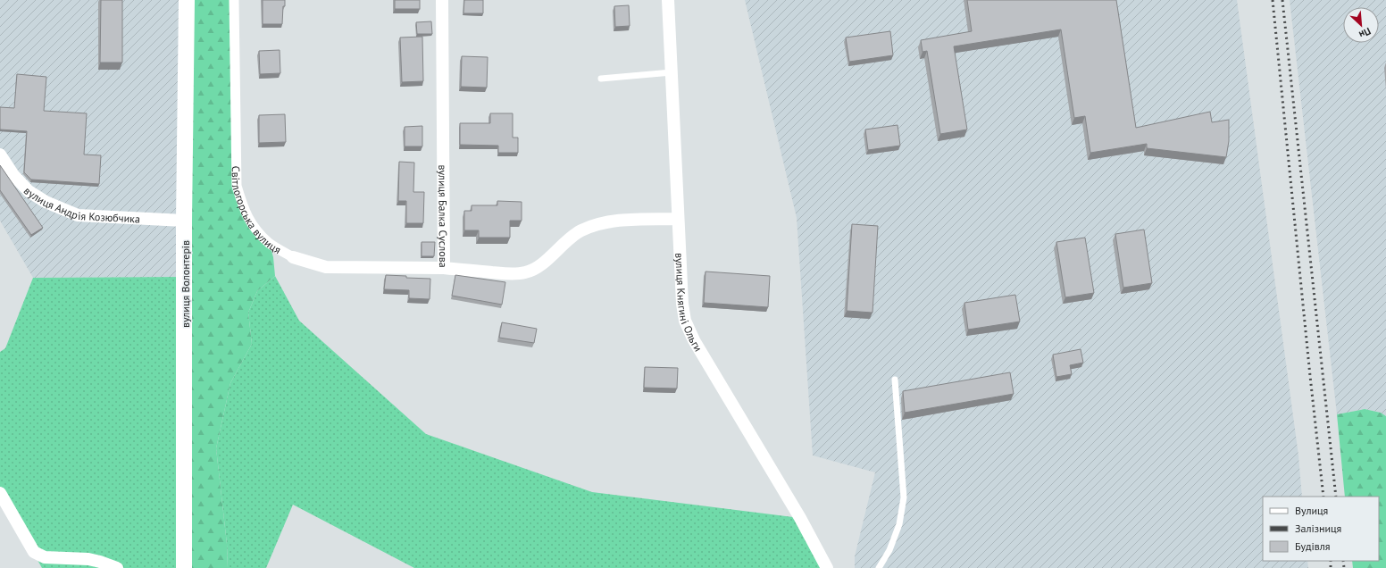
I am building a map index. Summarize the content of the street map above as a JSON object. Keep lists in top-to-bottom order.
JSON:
{
  "streets": {
    "street": [
      "вулиця Андрія Козюбчика",
      "Світлогорська вулиця",
      "вулиця Балка Суслова",
      "вулиця Волонтерів",
      "вулиця Княгині Ольги"
    ]
  },
  "crossings": [
    ["вулиця Андрія Козюбчика", "вулиця Волонтерів"],
    ["Світлогорська вулиця", "вулиця Балка Суслова"],
    ["вулиця Балка Суслова", "вулиця Княгині Ольги"]
  ],
  "legend": ["Вулиця", "Залізниця", "Будівля"],
  "north": "bottom right"
}
